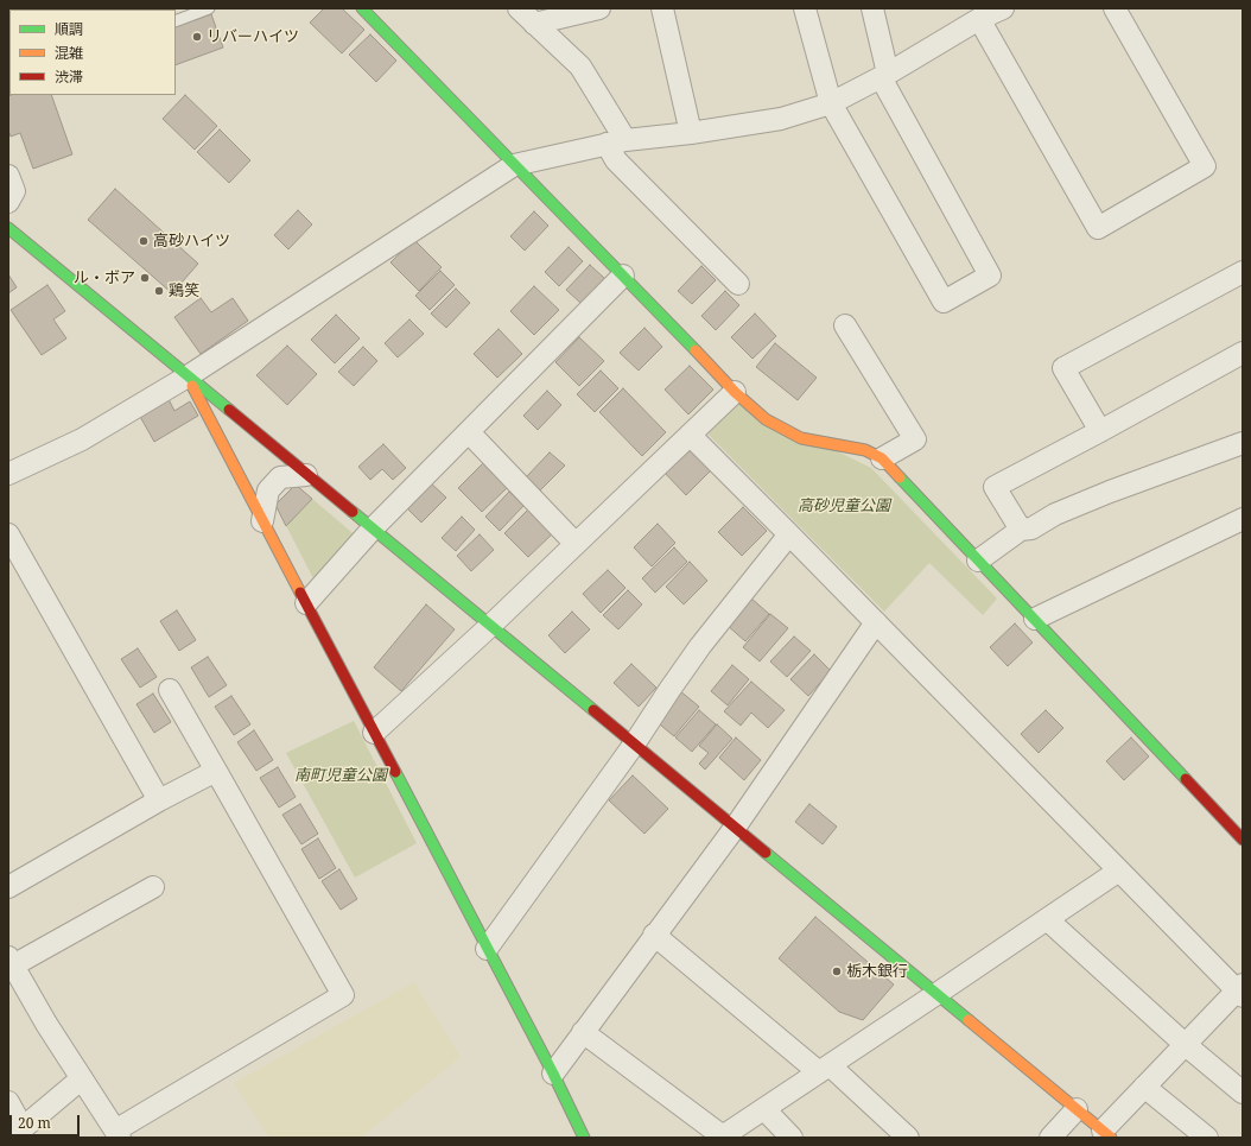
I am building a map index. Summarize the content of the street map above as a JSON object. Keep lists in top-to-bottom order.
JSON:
{
  "parks": ["高砂児童公園", "南町児童公園"],
  "places": [
    "リバーハイツ",
    "高砂ハイツ",
    "ル・ボア",
    "鶏笑",
    "栃木銀行"
  ],
  "legend": ["順調", "混雑", "渋滞"],
  "scale_bar": "20 m"
}
